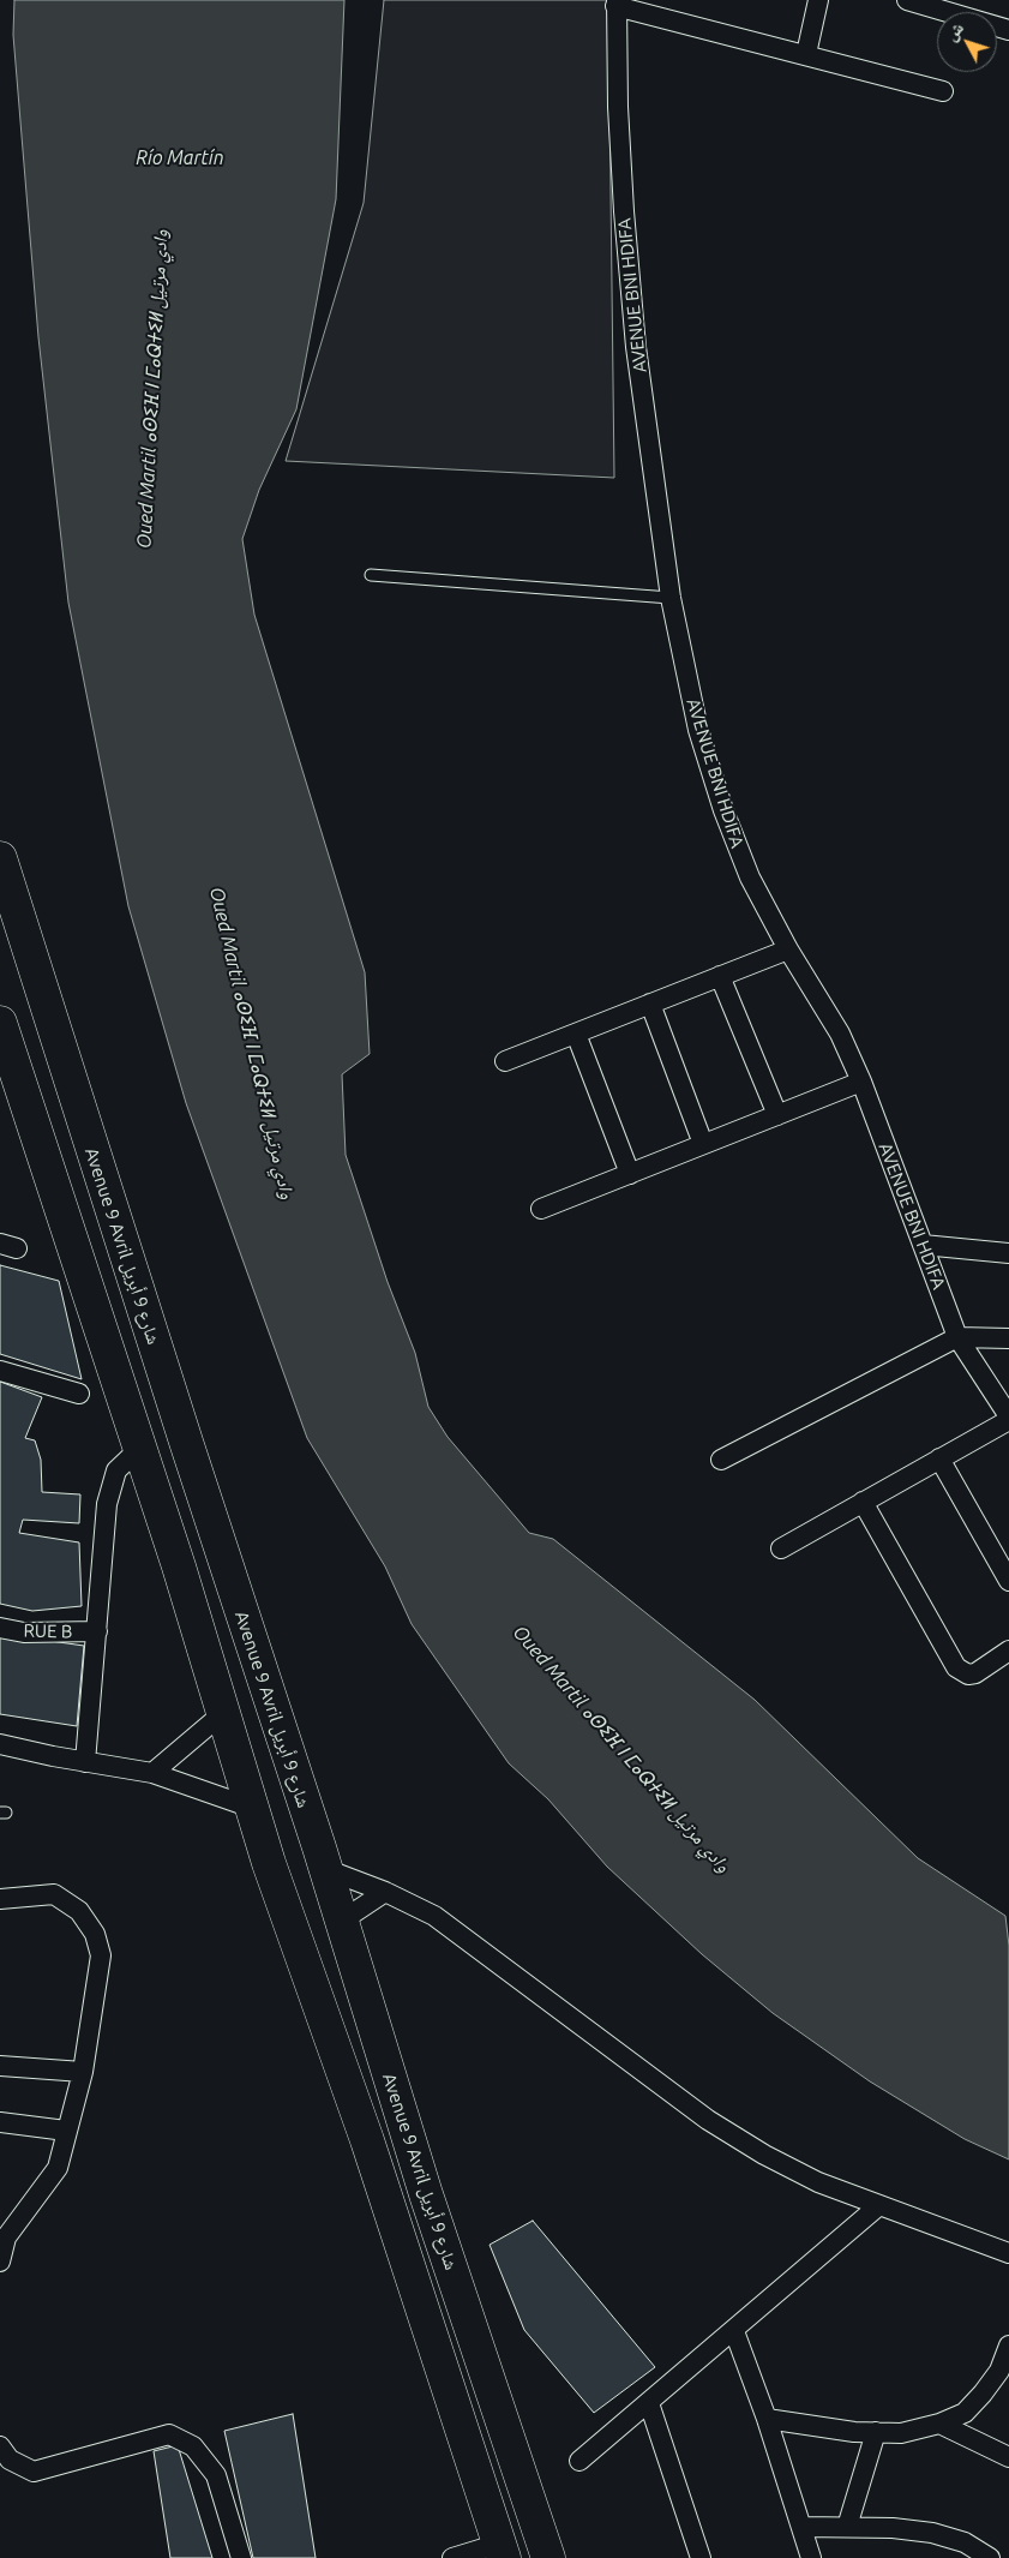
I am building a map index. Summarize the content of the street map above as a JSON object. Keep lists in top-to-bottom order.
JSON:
{
  "streets": {
    "highway": ["Avenue 9 Avril شارع 9 أبريل"],
    "street": ["AVENUE BNI HDIFA", "RUE B"]
  },
  "water": ["Río Martín", "Oued Martil ⴰⵙⵉⴼ ⵏ ⵎⴰⵕⵜⵉⵍ وادي مرتيل"],
  "north": "top left"
}
